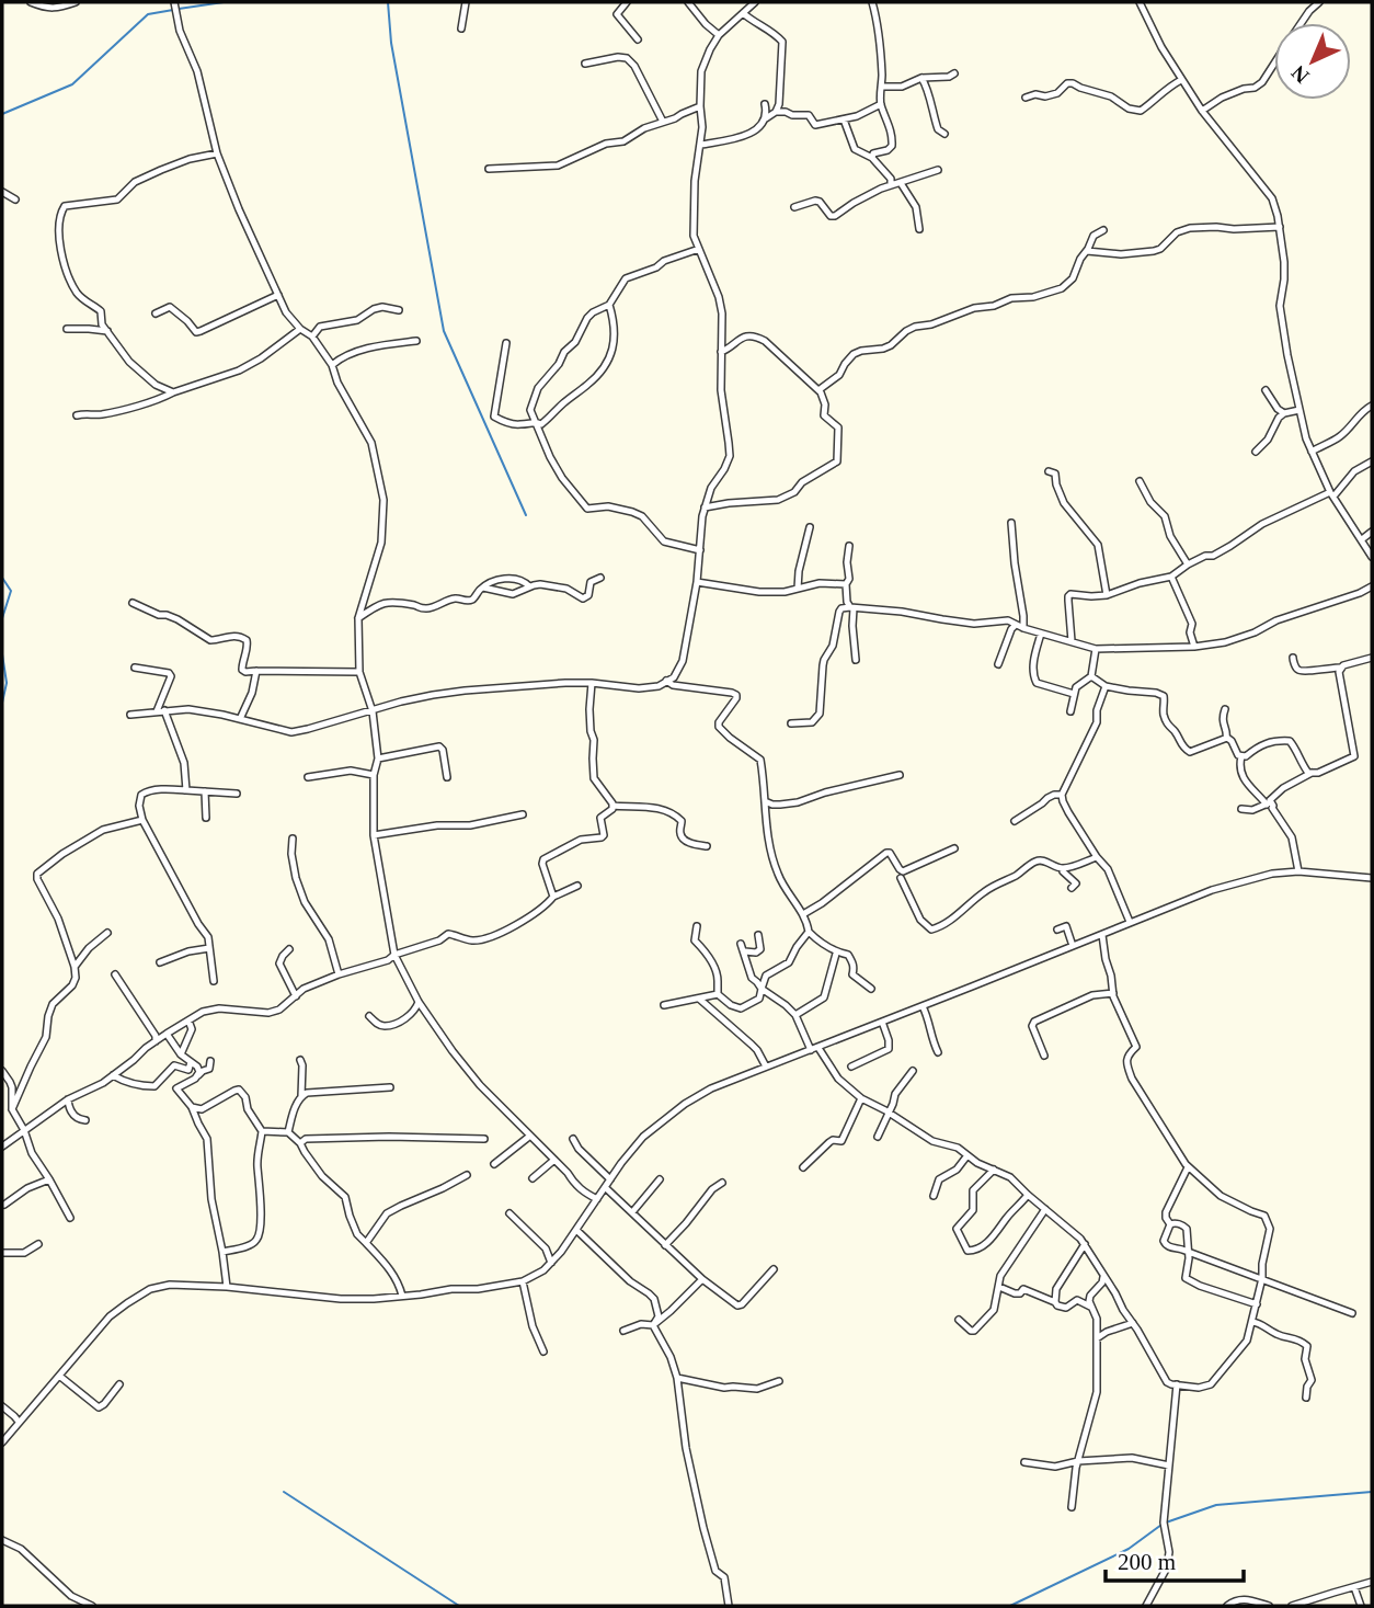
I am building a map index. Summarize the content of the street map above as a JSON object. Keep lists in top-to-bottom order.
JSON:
{
  "scale_bar": "200 m",
  "north": "bottom left"
}
